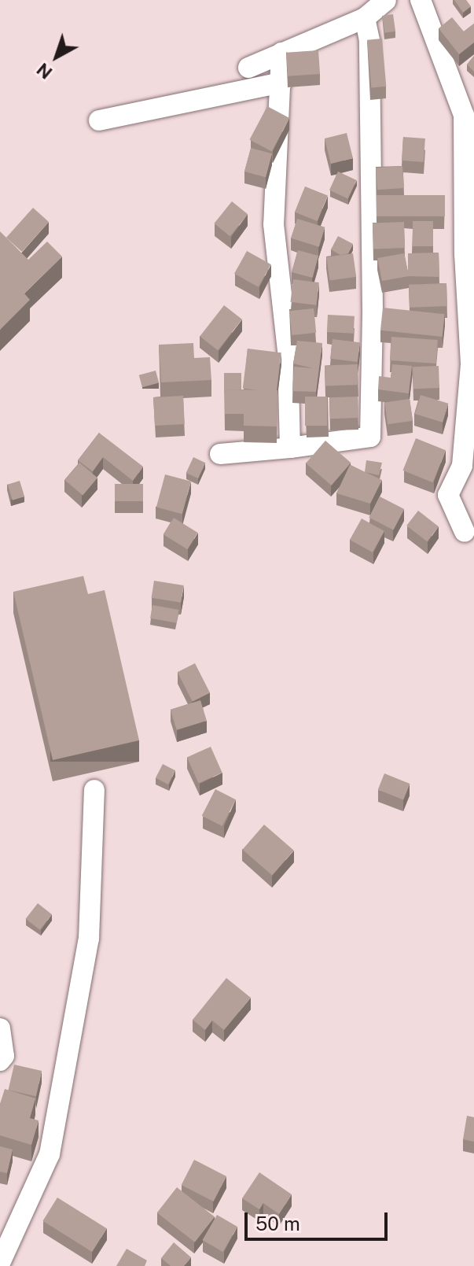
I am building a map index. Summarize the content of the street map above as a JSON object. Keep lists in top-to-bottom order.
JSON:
{
  "scale_bar": "50 m",
  "north": "bottom left"
}
